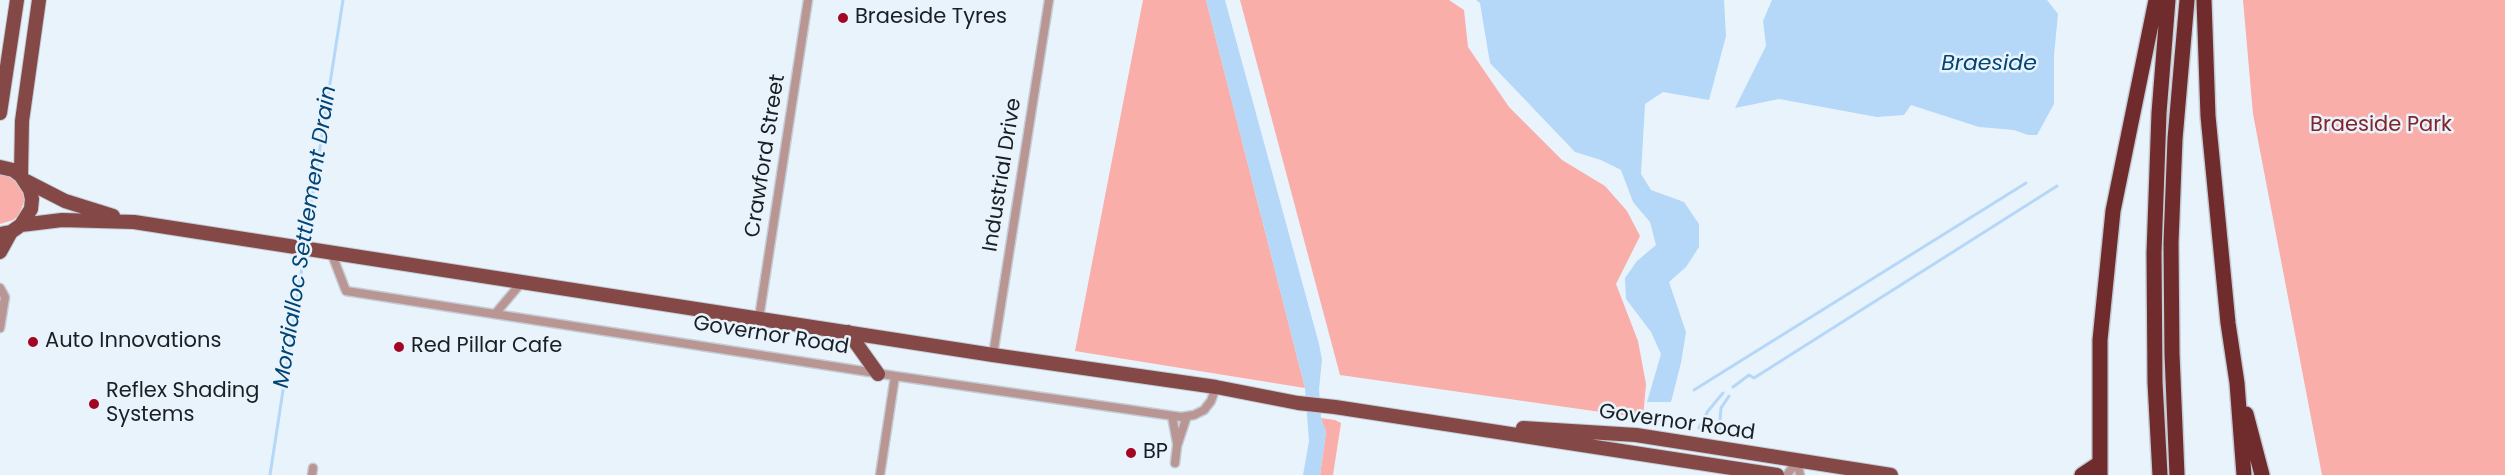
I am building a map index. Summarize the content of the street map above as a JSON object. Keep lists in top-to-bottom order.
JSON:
{
  "streets": {
    "main road": ["Governor Road"],
    "street": ["Crawford Street", "Industrial Drive"]
  },
  "crossings": [
    ["Crawford Street", "Governor Road"],
    ["Industrial Drive", "Governor Road"]
  ],
  "water": ["Braeside", "Mordialloc Settlement Drain"],
  "parks": ["Braeside Park"],
  "places": [
    "Braeside Tyres",
    "Auto Innovations",
    "Red Pillar Cafe",
    "Reflex Shading Systems",
    "BP"
  ]
}
